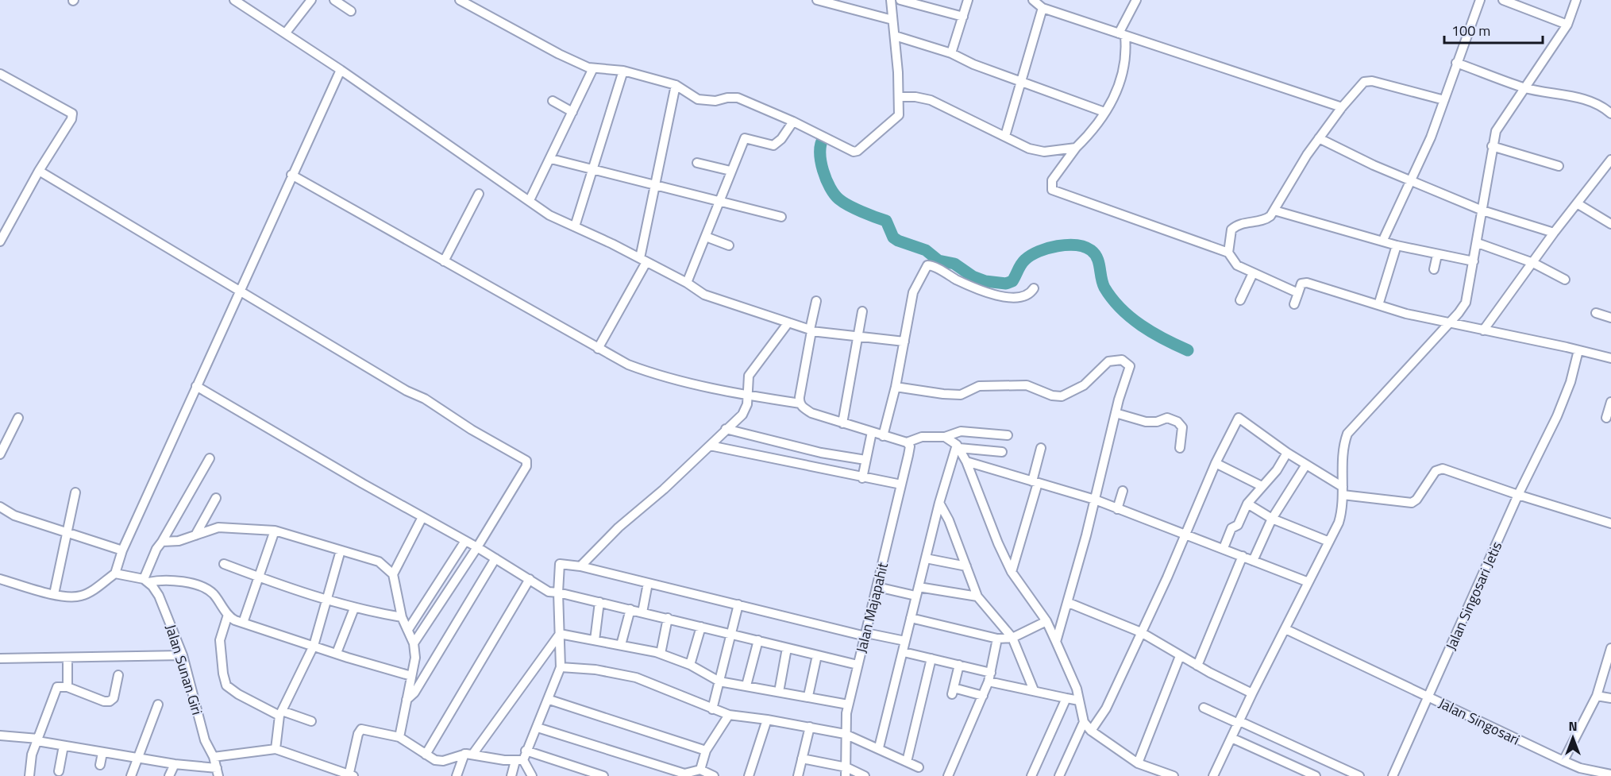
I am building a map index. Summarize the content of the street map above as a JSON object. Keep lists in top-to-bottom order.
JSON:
{
  "streets": {
    "street": [
      "Jalan Singosari Jetis",
      "Jalan Majapahit",
      "Jalan Sunan Giri",
      "Jalan Singosari"
    ]
  },
  "crossings": [
    ["Jalan Singosari Jetis", "Jalan Singosari"]
  ],
  "scale_bar": "100 m",
  "north": "top"
}
